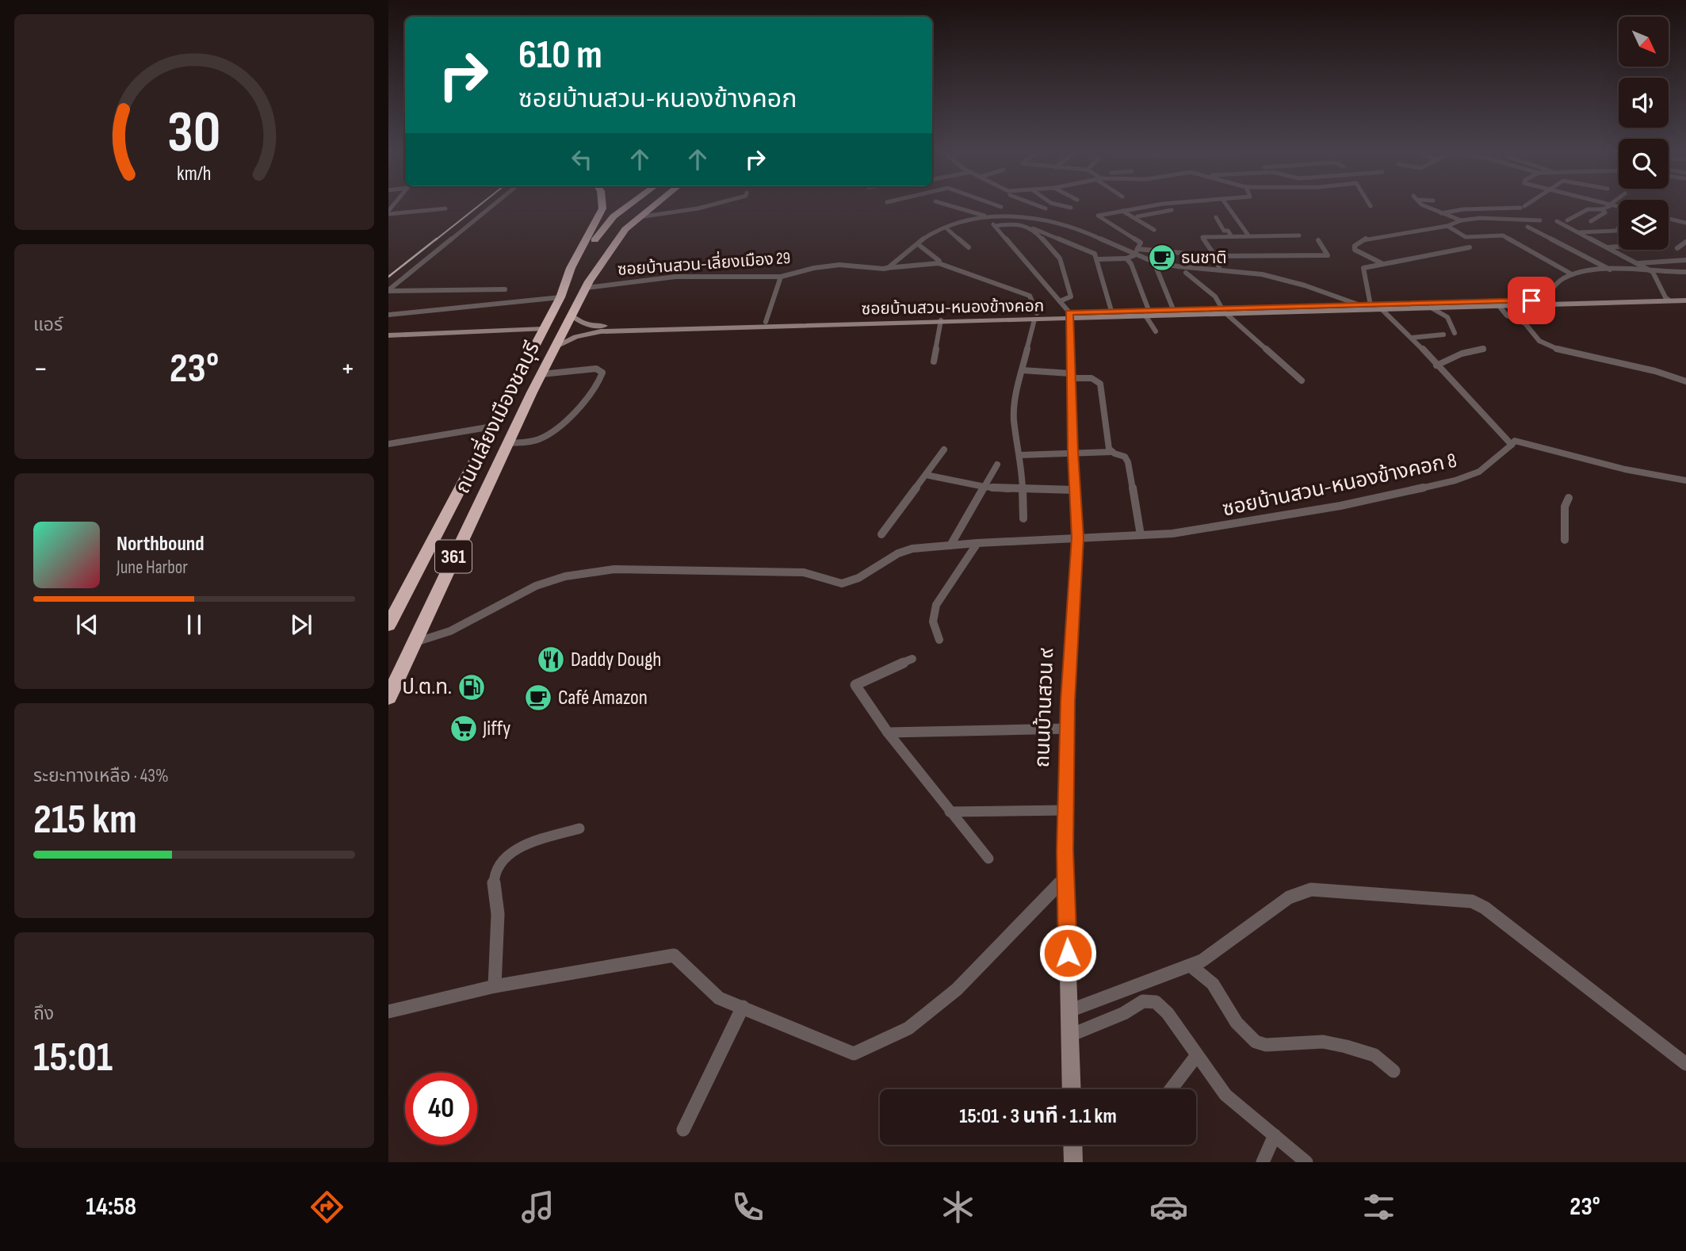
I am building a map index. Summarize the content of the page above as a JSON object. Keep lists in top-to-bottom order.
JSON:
{
  "streets": {
    "highway": ["ถนนเลี่ยงเมืองชลบุรี", "361"],
    "main road": ["ซอยบ้านสวน-หนองข้างคอก", "ถนนบ้านสวน ๙"],
    "street": ["ซอยบ้านสวน-เลี่ยงเมือง 29", "ซอยบ้านสวน-หนองข้างคอก 8"]
  },
  "crossings": [
    ["ซอยบ้านสวน-เลี่ยงเมือง 29", "ถนนเลี่ยงเมืองชลบุรี"],
    ["ซอยบ้านสวน-หนองข้างคอก", "ถนนเลี่ยงเมืองชลบุรี"],
    ["ซอยบ้านสวน-หนองข้างคอก", "ถนนบ้านสวน ๙"],
    ["ถนนเลี่ยงเมืองชลบุรี", "ซอยบ้านสวน-หนองข้างคอก 8"],
    ["ซอยบ้านสวน-หนองข้างคอก 8", "ถนนบ้านสวน ๙"]
  ],
  "places": {
    "cafe": ["ธนชาติ", "Café Amazon"],
    "restaurant": ["Daddy Dough"],
    "fuel station": ["ป.ต.ท."],
    "supermarket": ["Jiffy"]
  },
  "north": "bottom right",
  "page": {
    "turn": ["610 m", "ซอยบ้านสวน-หนองข้างคอก"],
    "tile": [
      "แอร์",
      ["ระยะทางเหลือ · 43%", "215 km"],
      ["ถึง", "15:01"]
    ],
    "heat": ["−", "23°", "+"],
    "song": ["Northbound", "June Harbor"],
    "limit": "40",
    "trip": "15:01 · 3 นาที · 1.1 km",
    "tabs": ["14:58", "23°"],
    "gauge": ["30", "km/h"]
  }
}
